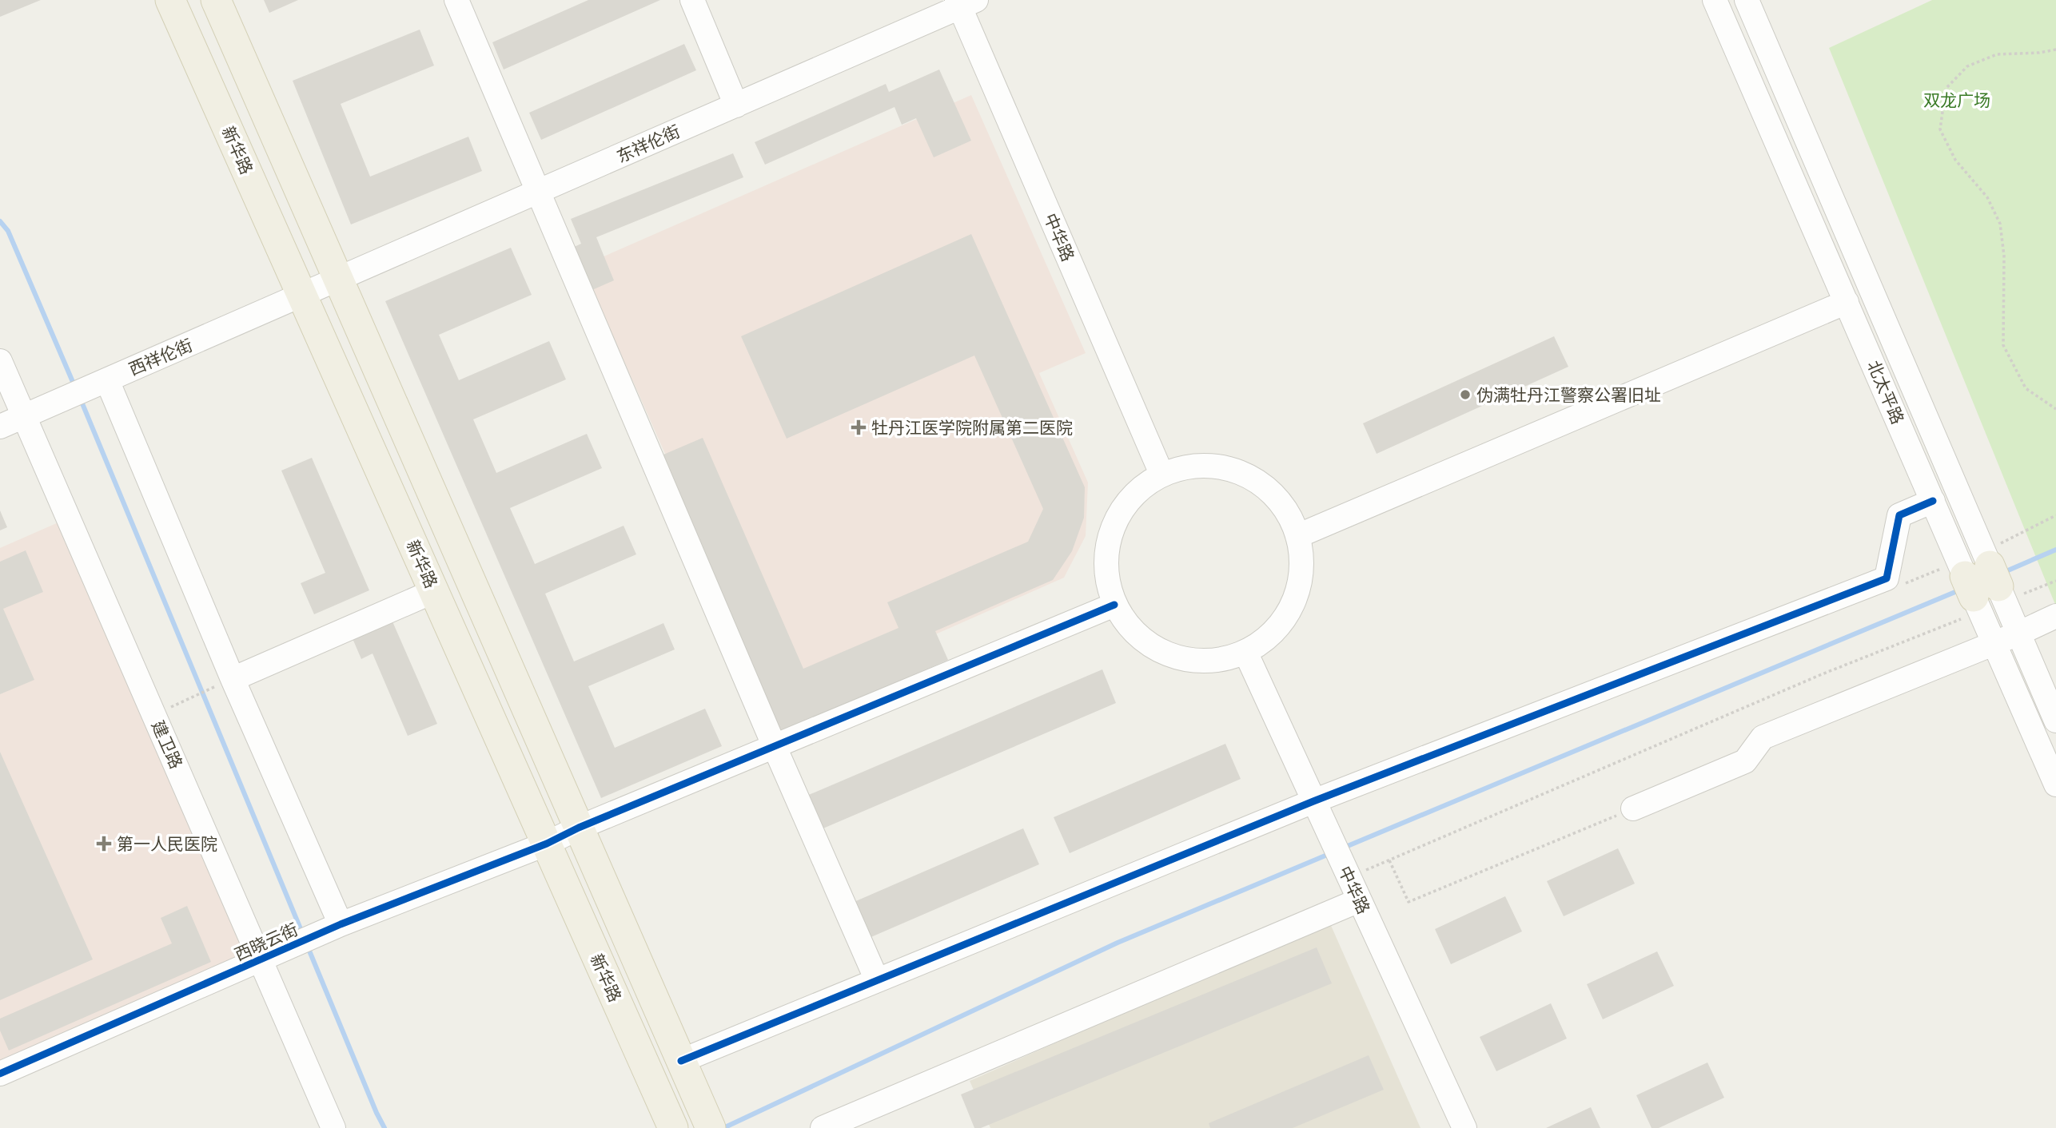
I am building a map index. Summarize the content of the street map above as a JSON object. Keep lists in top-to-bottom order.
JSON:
{
  "streets": {
    "main road": ["新华路"],
    "street": [
      "东祥伦街",
      "中华路",
      "西祥伦街",
      "北太平路",
      "建卫路",
      "西晓云街"
    ]
  },
  "crossings": [
    ["东祥伦街", "新华路"],
    ["东祥伦街", "中华路"],
    ["东祥伦街", "西祥伦街"],
    ["新华路", "西祥伦街"],
    ["新华路", "西晓云街"],
    ["中华路", "西晓云街"],
    ["西祥伦街", "建卫路"],
    ["建卫路", "西晓云街"]
  ],
  "parks": ["双龙广场"],
  "places": {
    "other": ["伪满牡丹江警察公署旧址"],
    "health": ["牡丹江医学院附属第二医院", "第一人民医院"]
  }
}
